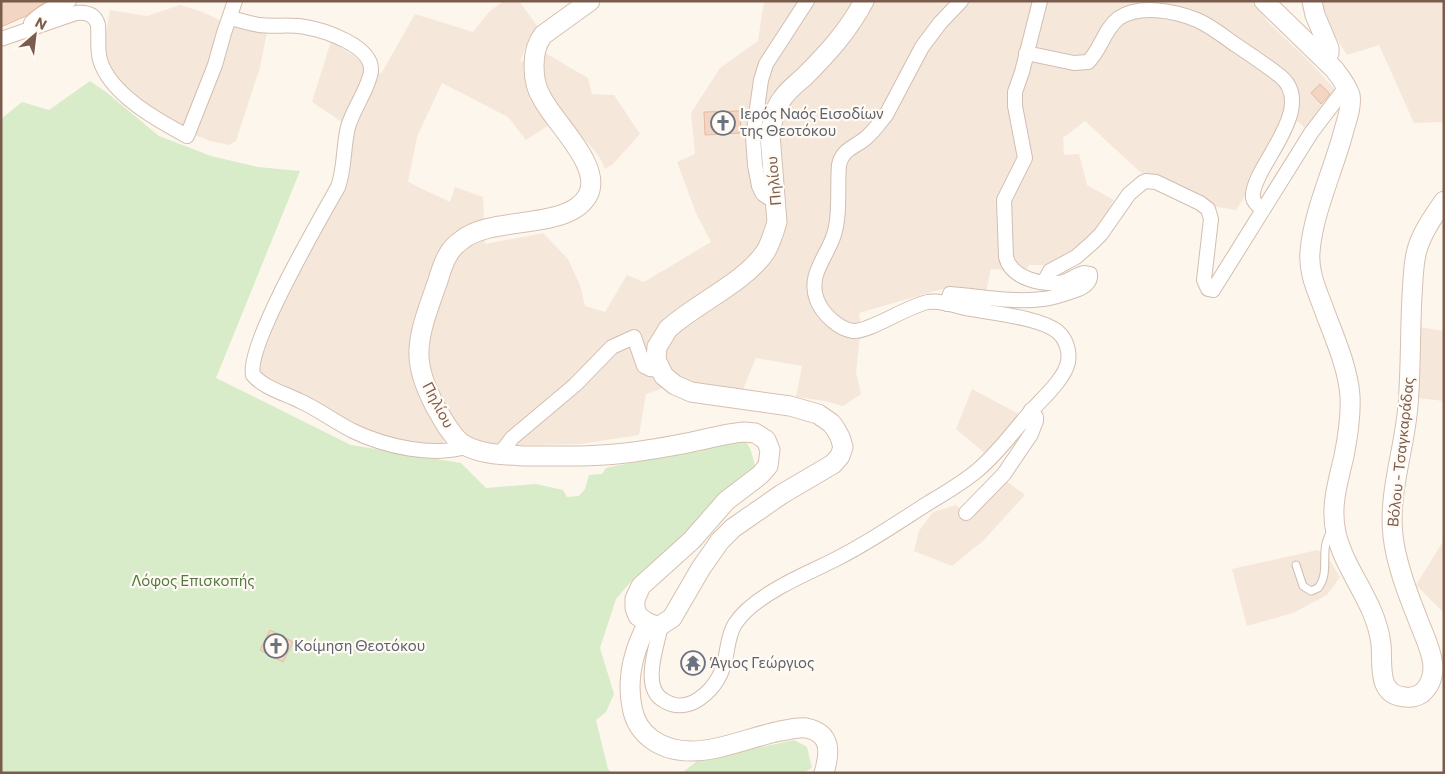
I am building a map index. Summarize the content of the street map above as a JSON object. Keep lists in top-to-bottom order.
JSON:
{
  "streets": {
    "main road": ["Πηλίου", "Βόλου - Τσαγκαράδας"]
  },
  "parks": ["Λόφος Επισκοπής"],
  "places": {
    "church": ["Ιερός Ναός Εισοδίων της Θεοτόκου", "Κοίμηση Θεοτόκου"],
    "temple": ["Άγιος Γεώργιος"]
  },
  "north": "top right"
}
